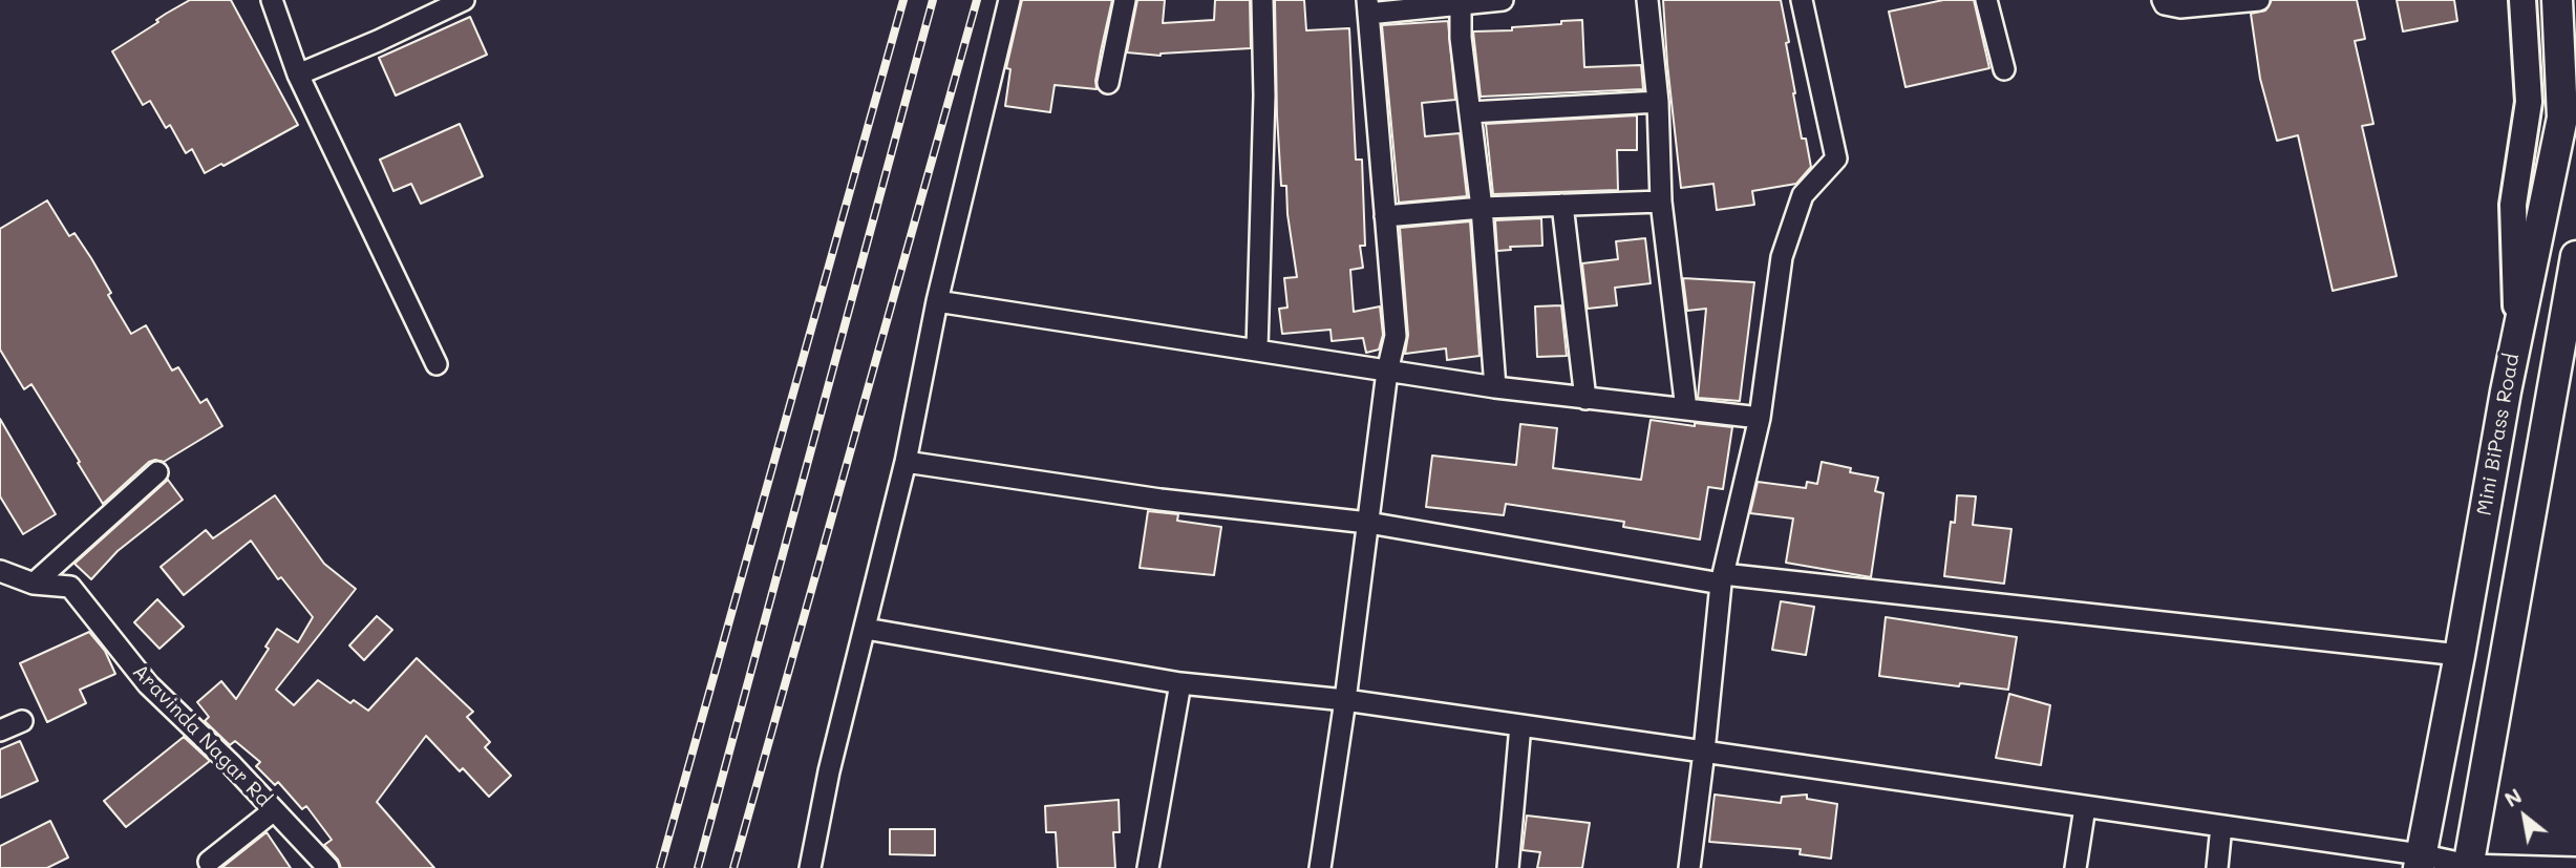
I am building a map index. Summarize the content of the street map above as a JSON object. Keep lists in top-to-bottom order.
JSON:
{
  "streets": {
    "main road": ["Mini BiPass Road"],
    "street": ["Aravinda Nagar Rd"]
  },
  "north": "top left"
}
